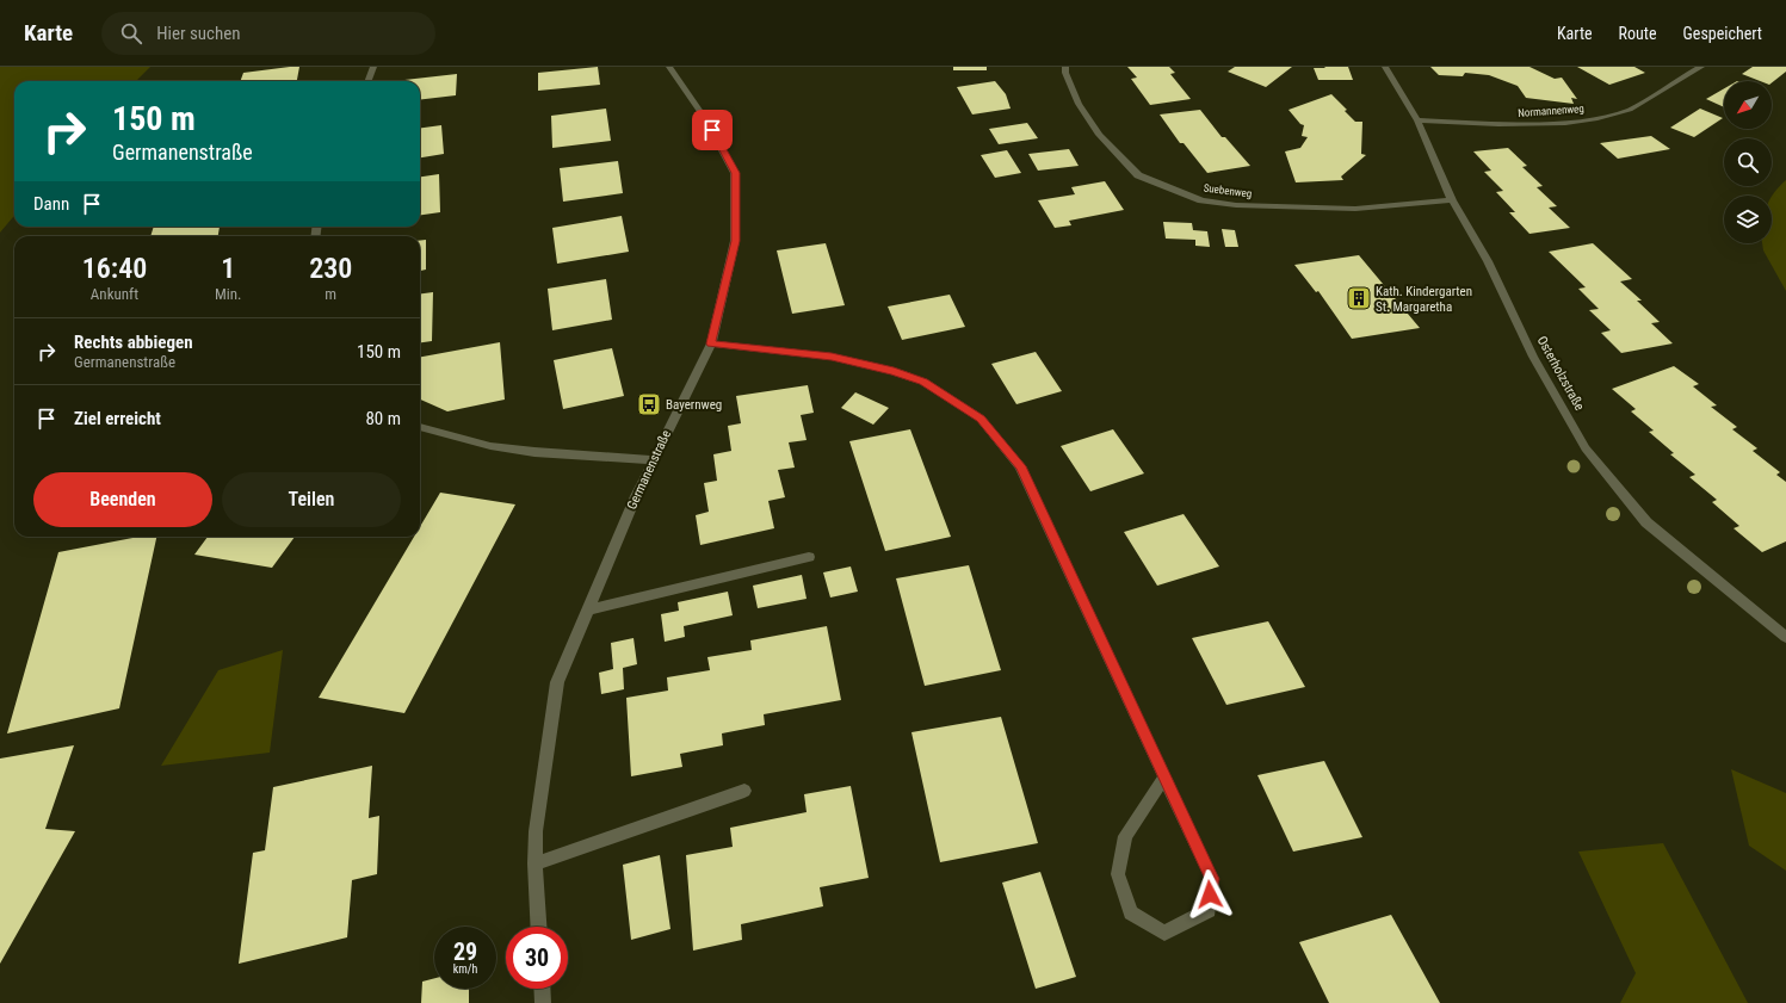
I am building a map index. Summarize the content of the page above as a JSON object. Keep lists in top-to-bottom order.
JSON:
{
  "streets": {
    "street": [
      "Normannenweg",
      "Suebenweg",
      "Osterholzstraße",
      "Germanenstraße"
    ]
  },
  "crossings": [
    ["Normannenweg", "Osterholzstraße"],
    ["Suebenweg", "Osterholzstraße"]
  ],
  "places": {
    "building": ["Kath. Kindergarten St. Margaretha"],
    "bus stop": ["Bayernweg"]
  },
  "north": "bottom left",
  "page": {
    "header": "Karte",
    "search": "Hier suchen",
    "nav": ["Karte", "Route", "Gespeichert"],
    "turn": ["150 m", "Germanenstraße"],
    "then": "Dann",
    "eta": [
      "16:40",
      "Ankunft",
      "1",
      "Min.",
      "230",
      "m"
    ],
    "list": [
      {
        "name": "Rechts abbiegen",
        "note": "Germanenstraße",
        "value": "150 m"
      },
      {
        "name": "Ziel erreicht",
        "value": "80 m"
      }
    ],
    "buttons": ["Beenden", "Teilen"],
    "speed": "29 km/h",
    "limit": "30"
  }
}
